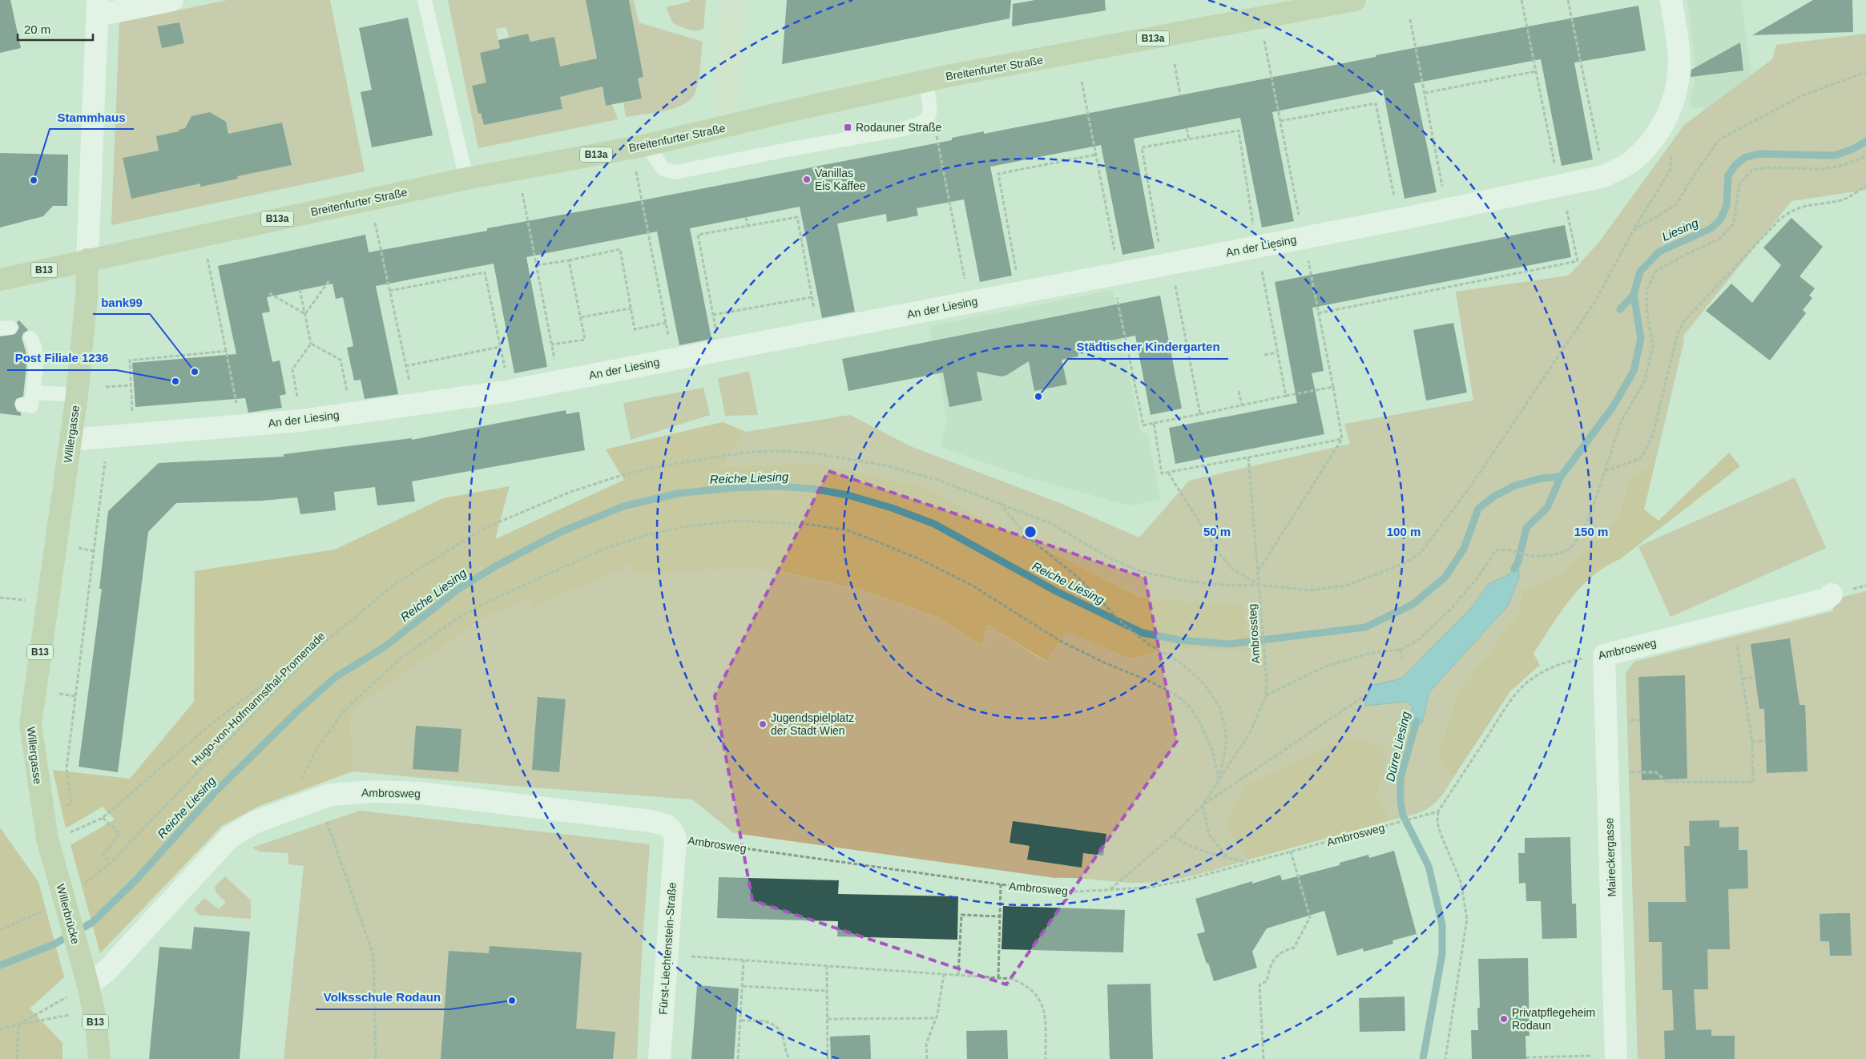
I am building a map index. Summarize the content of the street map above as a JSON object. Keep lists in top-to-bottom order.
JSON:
{
  "streets": {
    "main road": [
      "B13a",
      "Breitenfurter Straße",
      "B13",
      "Willergasse",
      "Willerbrücke"
    ],
    "street": [
      "An der Liesing",
      "Ambrosweg",
      "Maireckergasse",
      "Fürst-Liechtenstein-Straße"
    ],
    "path": ["Ambrossteg", "Hugo-von-Hofmannsthal-Promenade"]
  },
  "crossings": [
    ["Breitenfurter Straße", "Willergasse"],
    ["An der Liesing", "Willergasse"],
    ["B13", "Ambrosweg"],
    ["B13", "Willerbrücke"],
    ["Willergasse", "Willerbrücke"],
    ["Ambrossteg", "Hugo-von-Hofmannsthal-Promenade"],
    ["Ambrosweg", "Maireckergasse"],
    ["Ambrosweg", "Willerbrücke"],
    ["Ambrosweg", "Fürst-Liechtenstein-Straße"]
  ],
  "water": ["Liesing", "Reiche Liesing", "Dürre Liesing"],
  "places": {
    "transit": ["Rodauner Straße"],
    "other": [
      "Vanillas Eis Kaffee",
      "Stammhaus",
      "bank99",
      "Post Filiale 1236",
      "Städtischer Kindergarten",
      "Jugendspielplatz der Stadt Wien",
      "Volksschule Rodaun",
      "Privatpflegeheim Rodaun"
    ]
  },
  "scale_bar": "20 m",
  "rings": ["50 m", "100 m", "150 m"]
}
